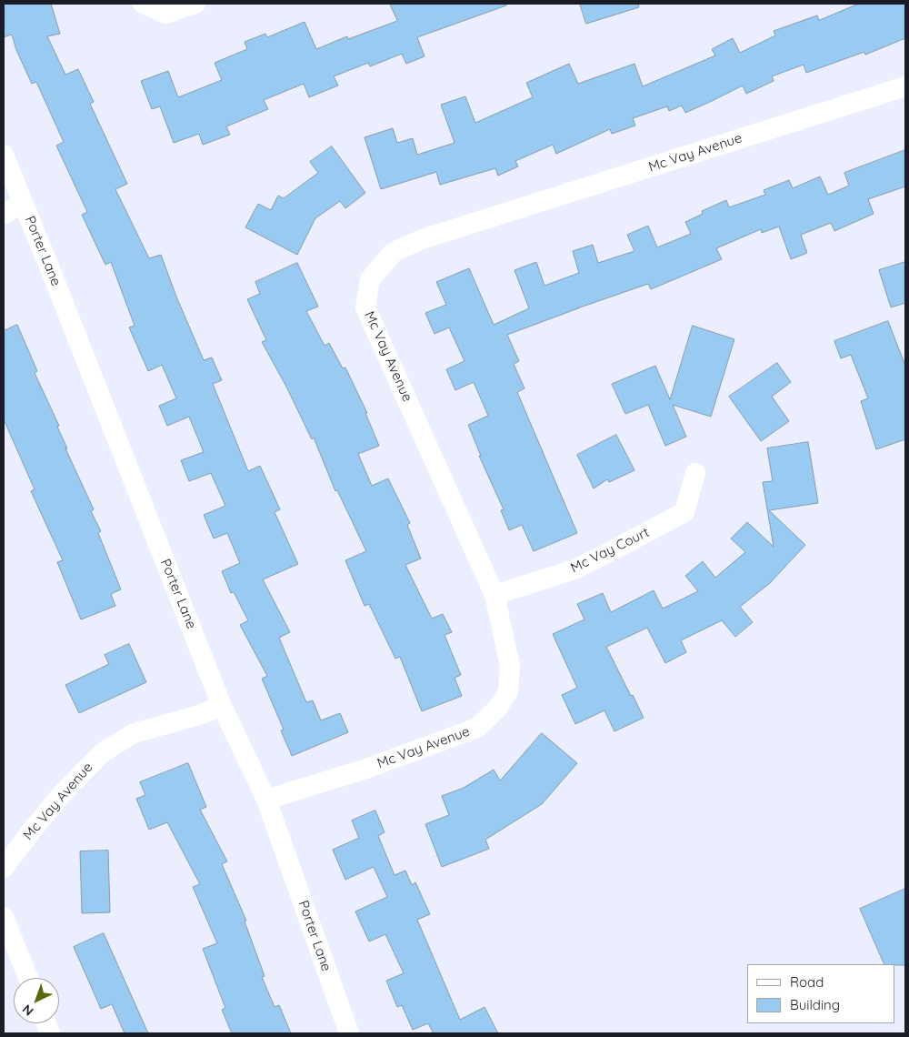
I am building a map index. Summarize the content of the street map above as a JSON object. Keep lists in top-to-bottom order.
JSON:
{
  "streets": {
    "street": ["Mc Vay Avenue", "Porter Lane", "Mc Vay Court"]
  },
  "crossings": [
    ["Mc Vay Avenue", "Porter Lane"],
    ["Mc Vay Avenue", "Mc Vay Court"]
  ],
  "legend": ["Road", "Building"],
  "north": "bottom left"
}
